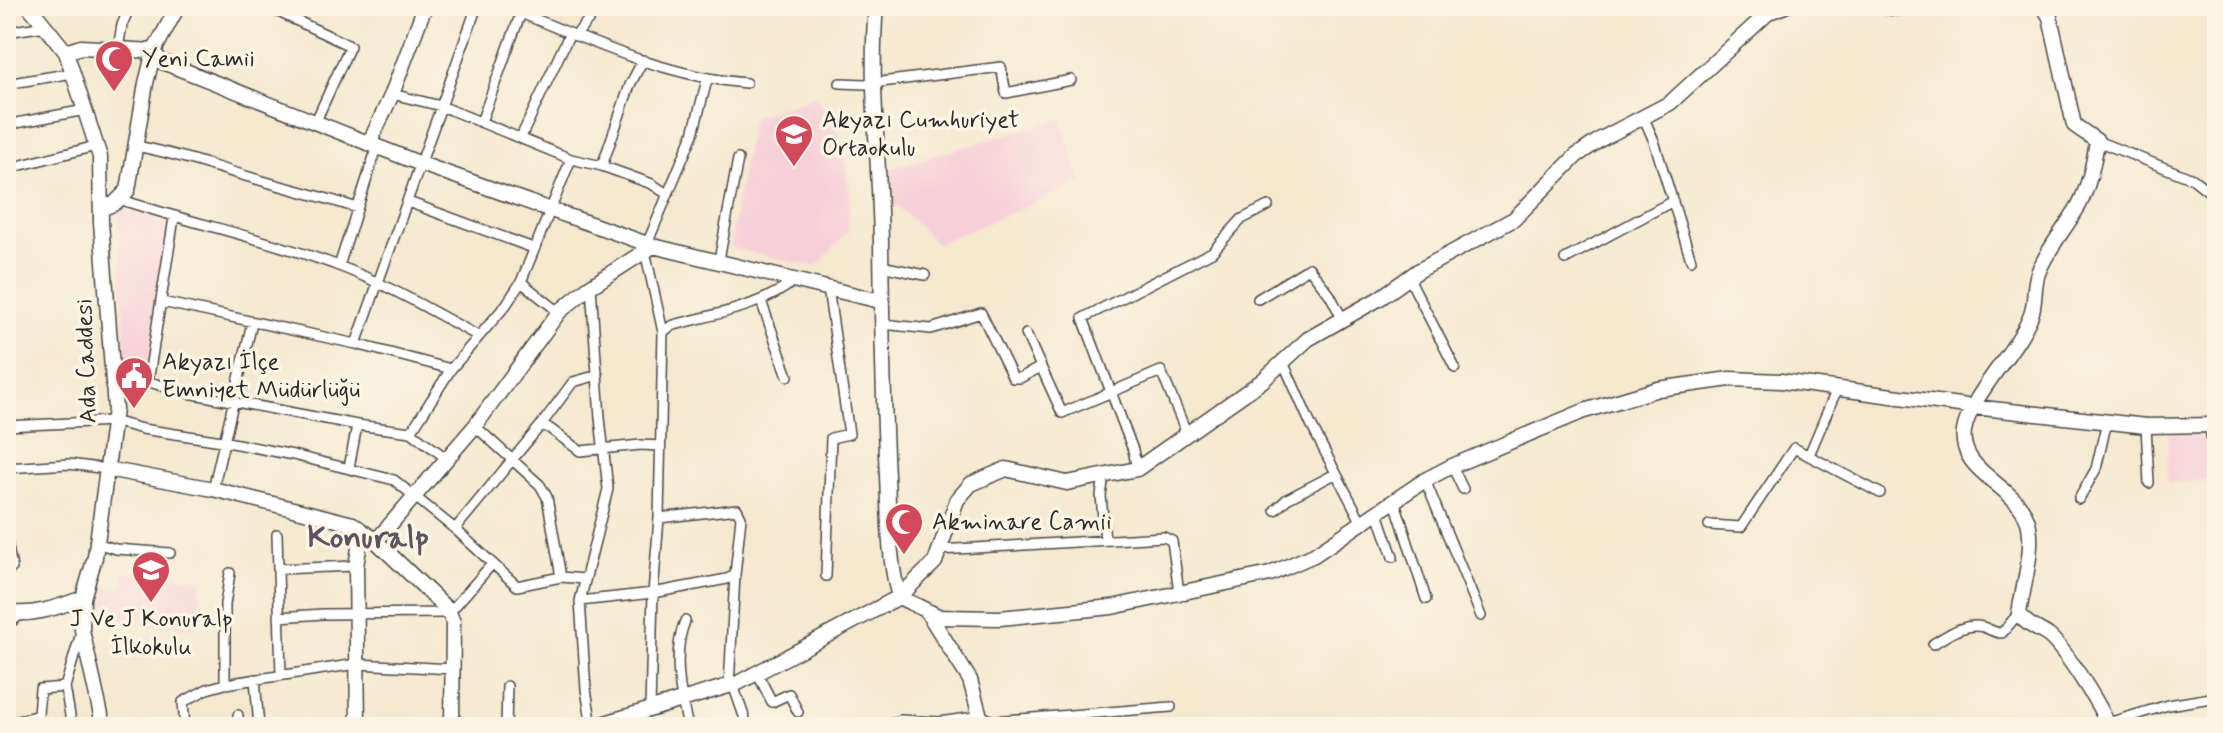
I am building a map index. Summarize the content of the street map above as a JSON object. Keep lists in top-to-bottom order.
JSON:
{
  "streets": {
    "main road": ["Ada Caddesi"]
  },
  "districts": ["Konuralp"],
  "places": {
    "mosque": ["Yeni Camii", "Akminare Camii"],
    "school or university": ["Akyazı Cumhuriyet Ortaokulu", "J Ve J Konuralp İlkokulu"],
    "public building": ["Akyazı İlçe Emniyet Müdürlüğü"]
  }
}
